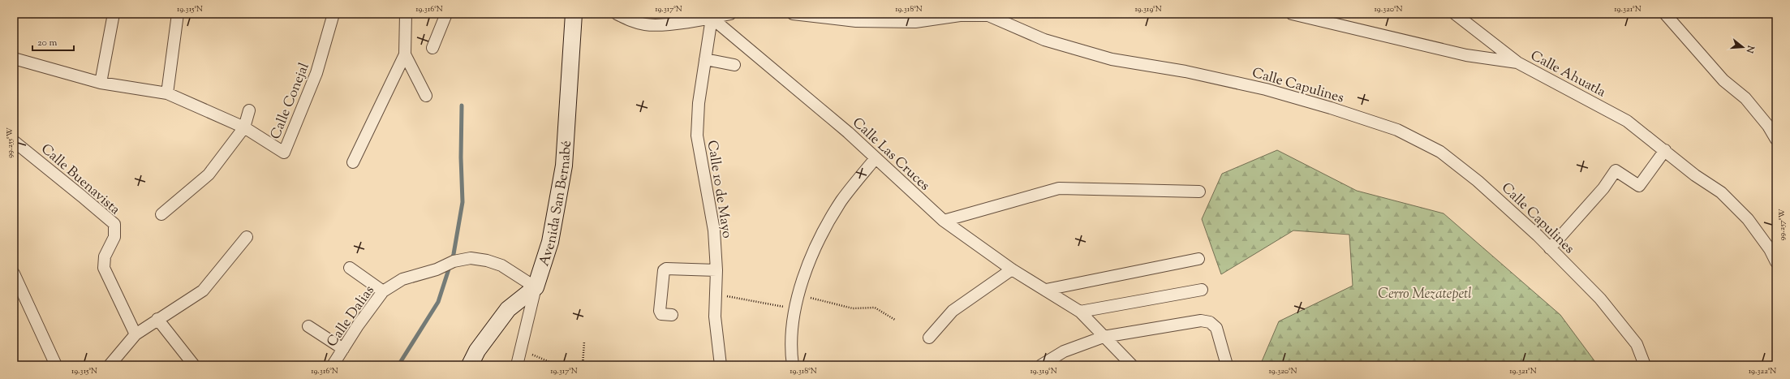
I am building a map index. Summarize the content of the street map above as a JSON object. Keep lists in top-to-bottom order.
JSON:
{
  "streets": {
    "main road": ["Avenida San Bernabé"],
    "street": [
      "Calle Ahuatla",
      "Calle Capulines",
      "Calle Conejal",
      "Calle Las Cruces",
      "Calle Buenavista",
      "Calle 10 de Mayo",
      "Calle Dalias"
    ]
  },
  "crossings": [
    ["Calle Las Cruces", "Calle 10 de Mayo"],
    ["Avenida San Bernabé", "Calle Dalias"]
  ],
  "parks": ["Cerro Mezatepetl"],
  "scale_bar": "20 m",
  "north": "right",
  "coordinates": [
    "19.315°N",
    "19.316°N",
    "19.317°N",
    "19.318°N",
    "19.319°N",
    "19.320°N",
    "19.321°N",
    "99.255°W",
    "99.257°W",
    "19.322°N"
  ]
}
